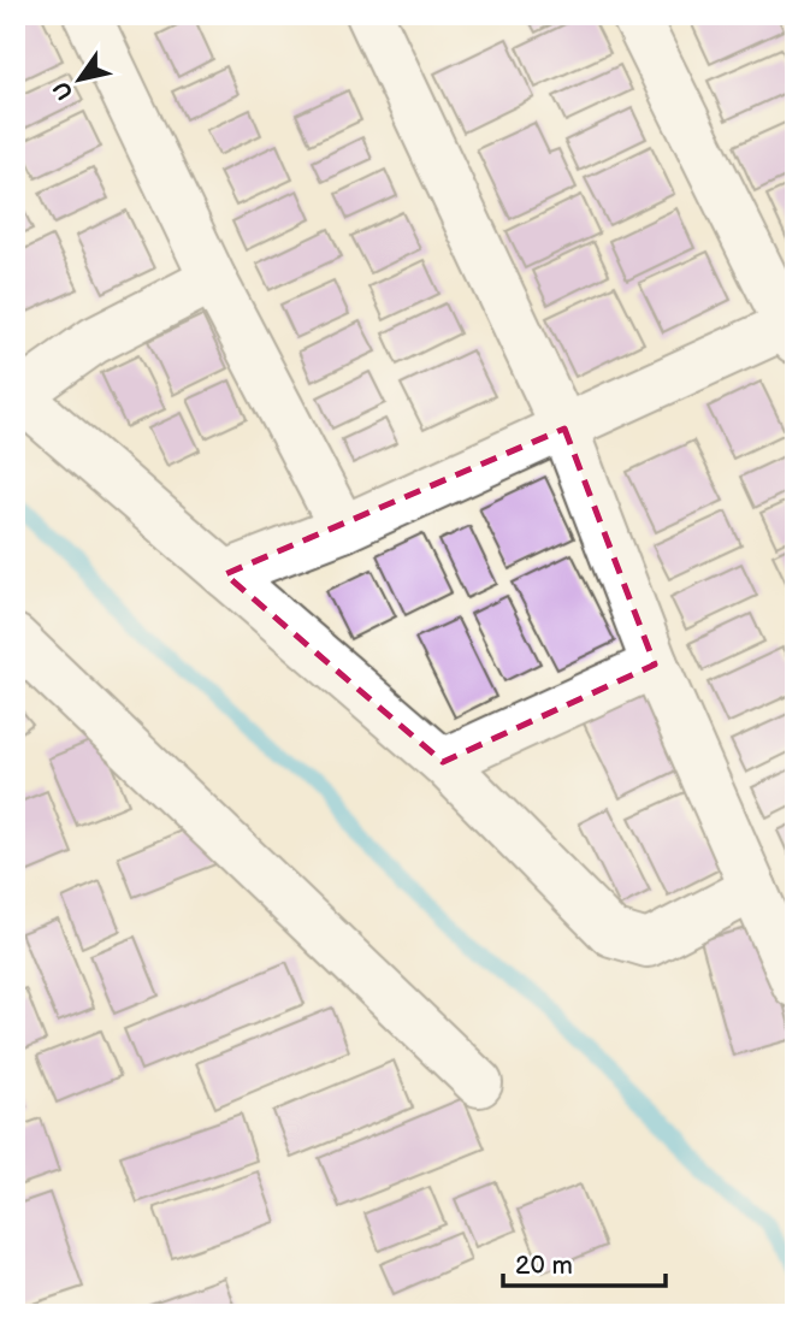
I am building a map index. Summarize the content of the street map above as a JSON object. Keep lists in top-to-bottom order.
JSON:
{
  "scale_bar": "20 m",
  "north": "bottom left"
}
